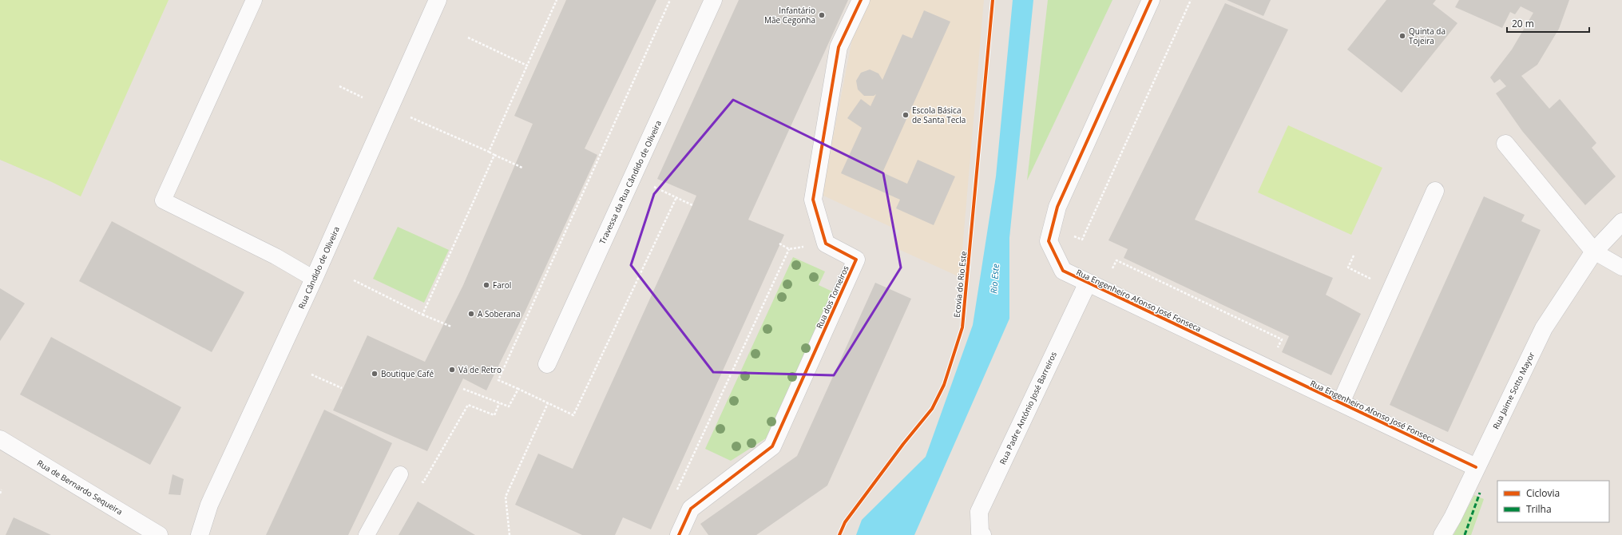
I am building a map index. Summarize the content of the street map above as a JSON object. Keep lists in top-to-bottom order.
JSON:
{
  "streets": {
    "street": [
      "Travessa da Rua Cândido de Oliveira",
      "Rua Cândido de Oliveira",
      "Rua dos Torneiros",
      "Rua Engenheiro Afonso José Fonseca",
      "Rua Jaime Sotto Mayor",
      "Rua Padre António José Barreiros",
      "Rua de Bernardo Sequeira"
    ],
    "cycle path": ["Ecovia do Rio Este"]
  },
  "crossings": [
    ["Rua Engenheiro Afonso José Fonseca", "Rua Jaime Sotto Mayor"],
    ["Rua Engenheiro Afonso José Fonseca", "Rua Padre António José Barreiros"]
  ],
  "water": ["Rio Este"],
  "places": [
    "Infantário Mãe Cegonha",
    "Quinta da Tojeira",
    "Escola Básica de Santa Tecla",
    "Farol",
    "A Soberana",
    "Vá de Retro",
    "Boutique Café"
  ],
  "legend": ["Ciclovia", "Trilha"],
  "scale_bar": "20 m"
}
